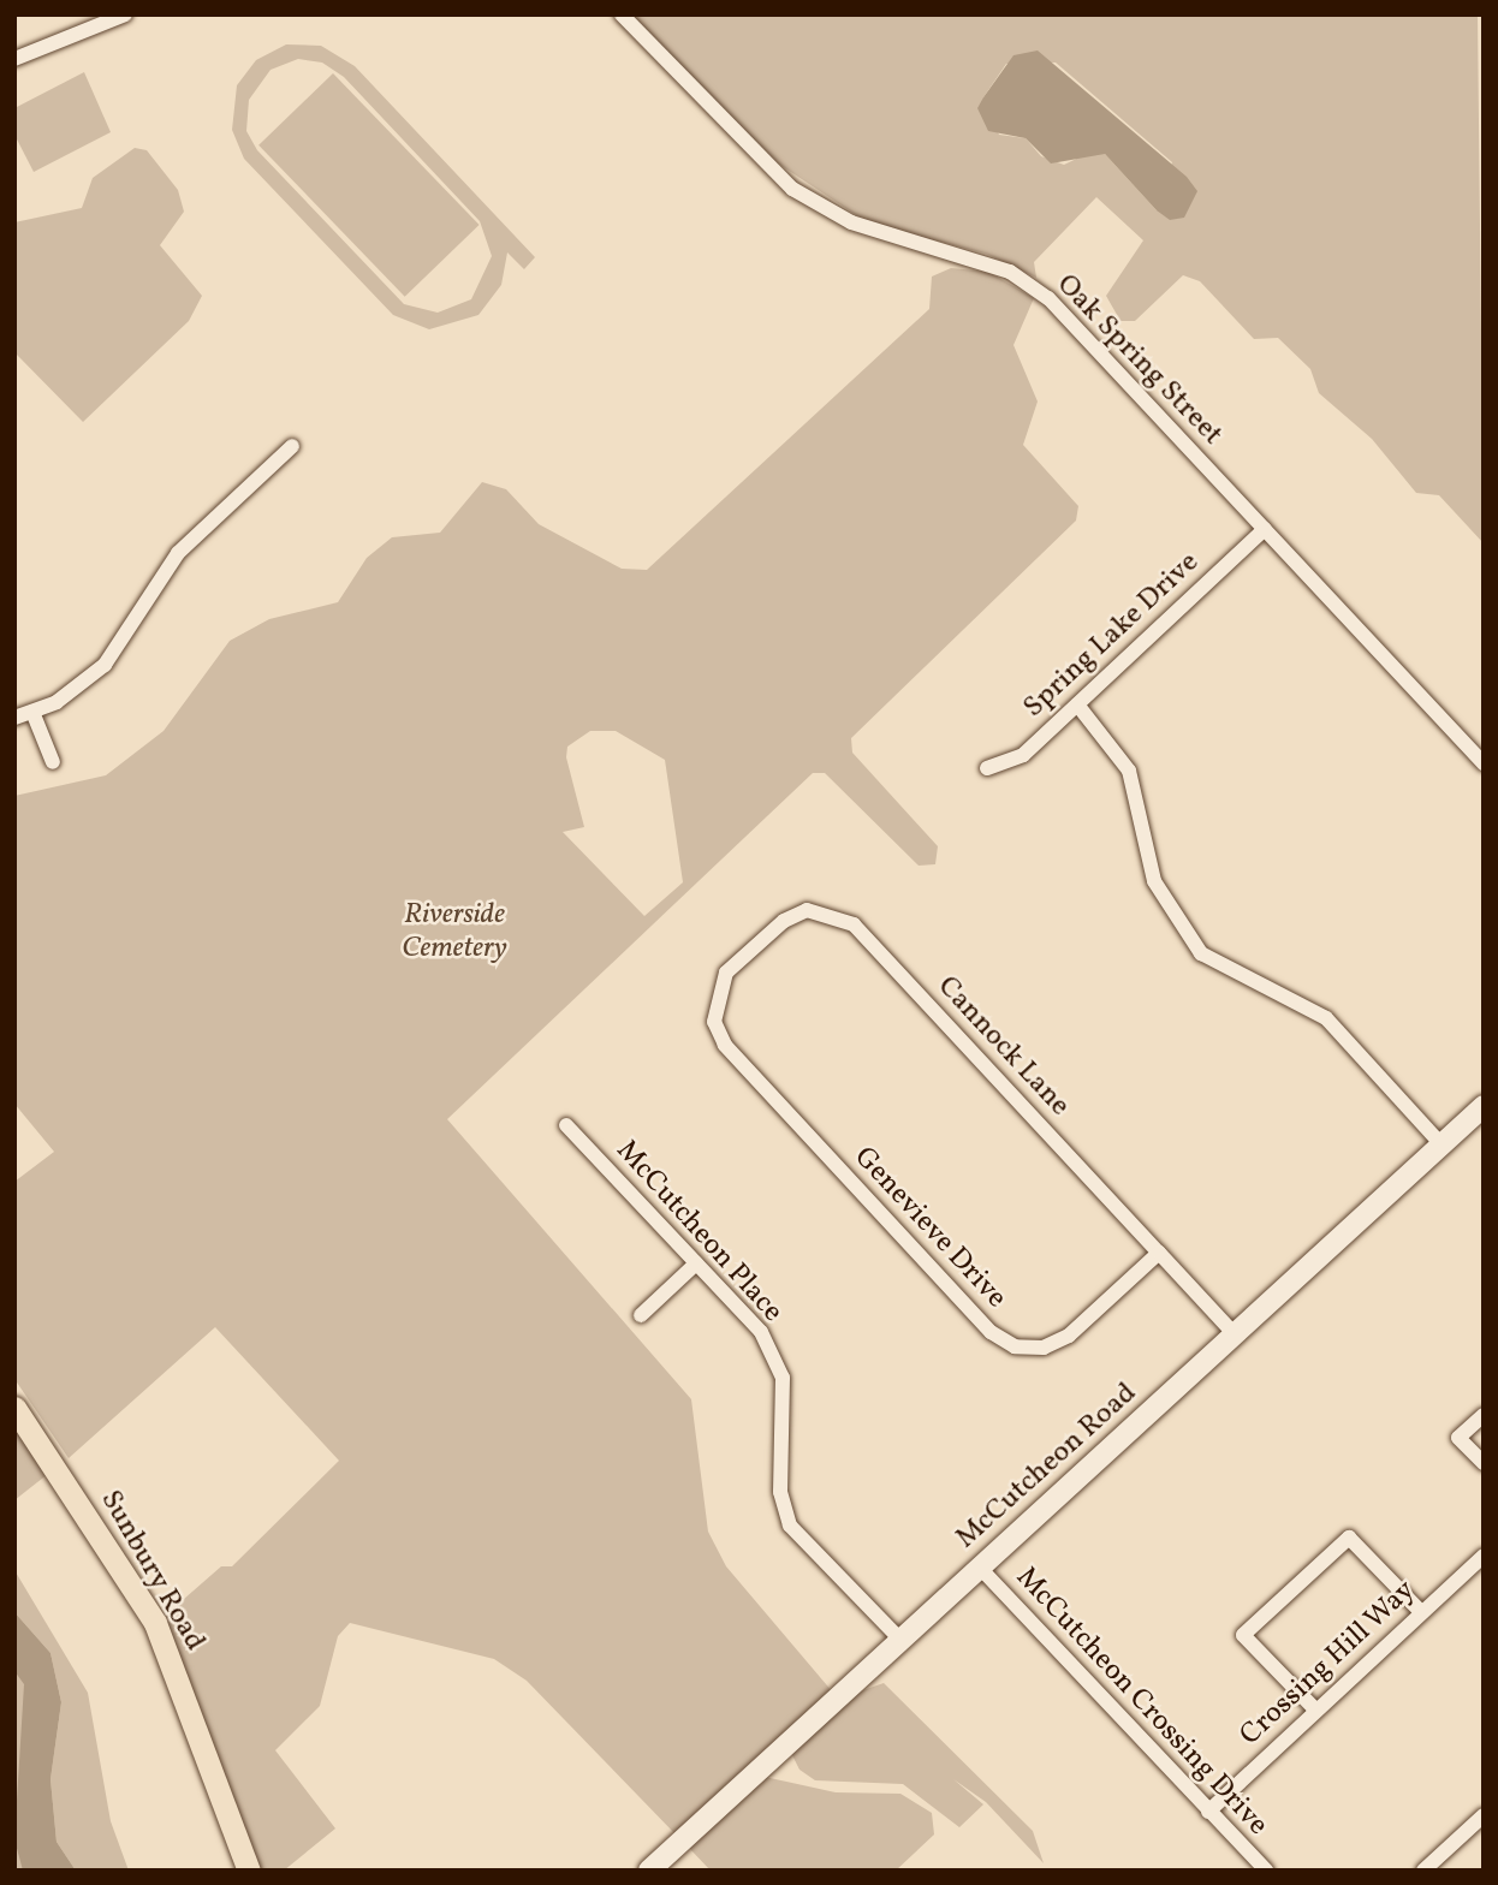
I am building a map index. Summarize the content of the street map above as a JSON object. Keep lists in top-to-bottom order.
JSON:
{
  "streets": {
    "main road": ["McCutcheon Road", "Sunbury Road"],
    "street": [
      "Oak Spring Street",
      "Spring Lake Drive",
      "Cannock Lane",
      "Genevieve Drive",
      "McCutcheon Place",
      "Crossing Hill Way",
      "McCutcheon Crossing Drive"
    ]
  },
  "crossings": [
    ["Oak Spring Street", "Spring Lake Drive"],
    ["Cannock Lane", "Genevieve Drive"],
    ["Cannock Lane", "McCutcheon Road"],
    ["McCutcheon Place", "McCutcheon Road"],
    ["McCutcheon Road", "McCutcheon Crossing Drive"],
    ["Crossing Hill Way", "McCutcheon Crossing Drive"]
  ],
  "parks": ["Riverside Cemetery"]
}
